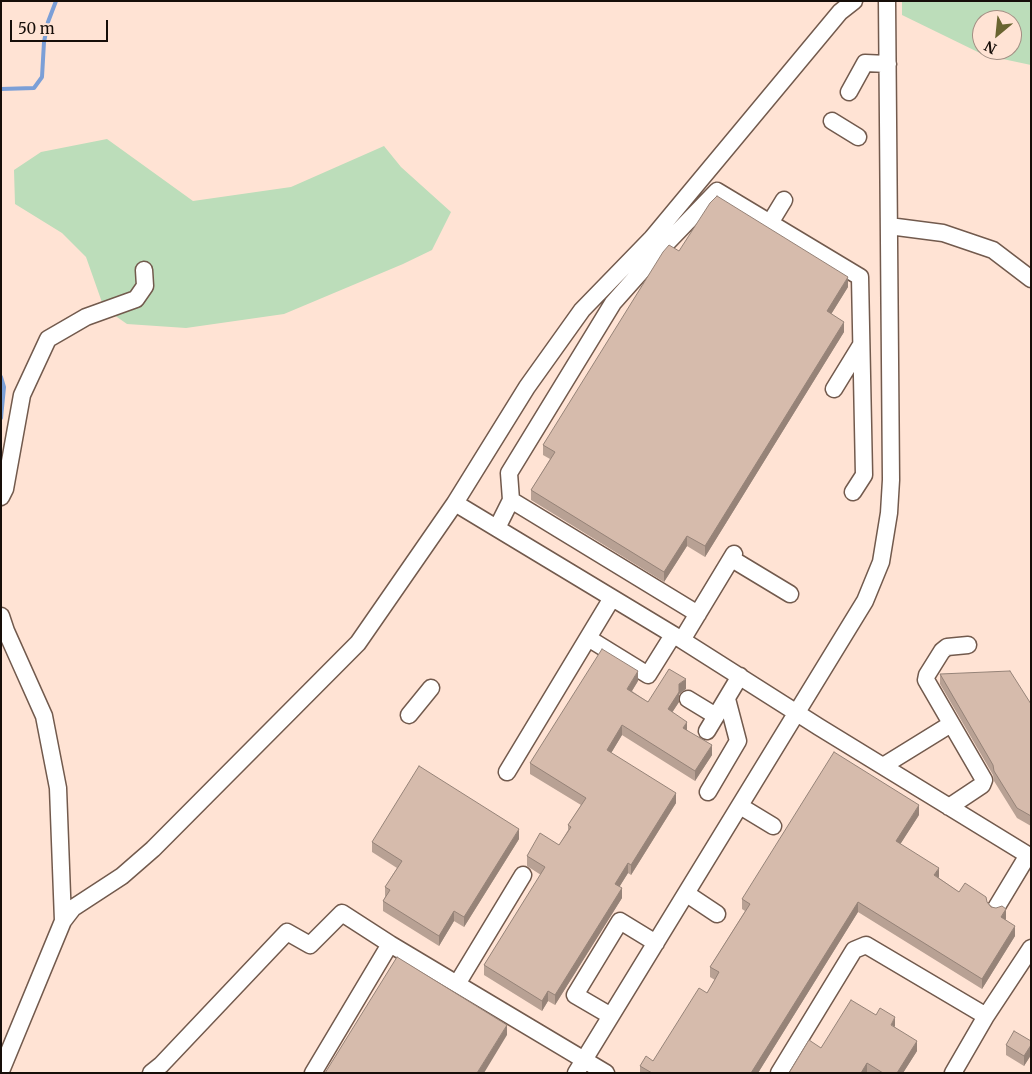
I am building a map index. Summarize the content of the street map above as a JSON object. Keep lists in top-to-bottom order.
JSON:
{
  "scale_bar": "50 m",
  "north": "bottom left"
}
